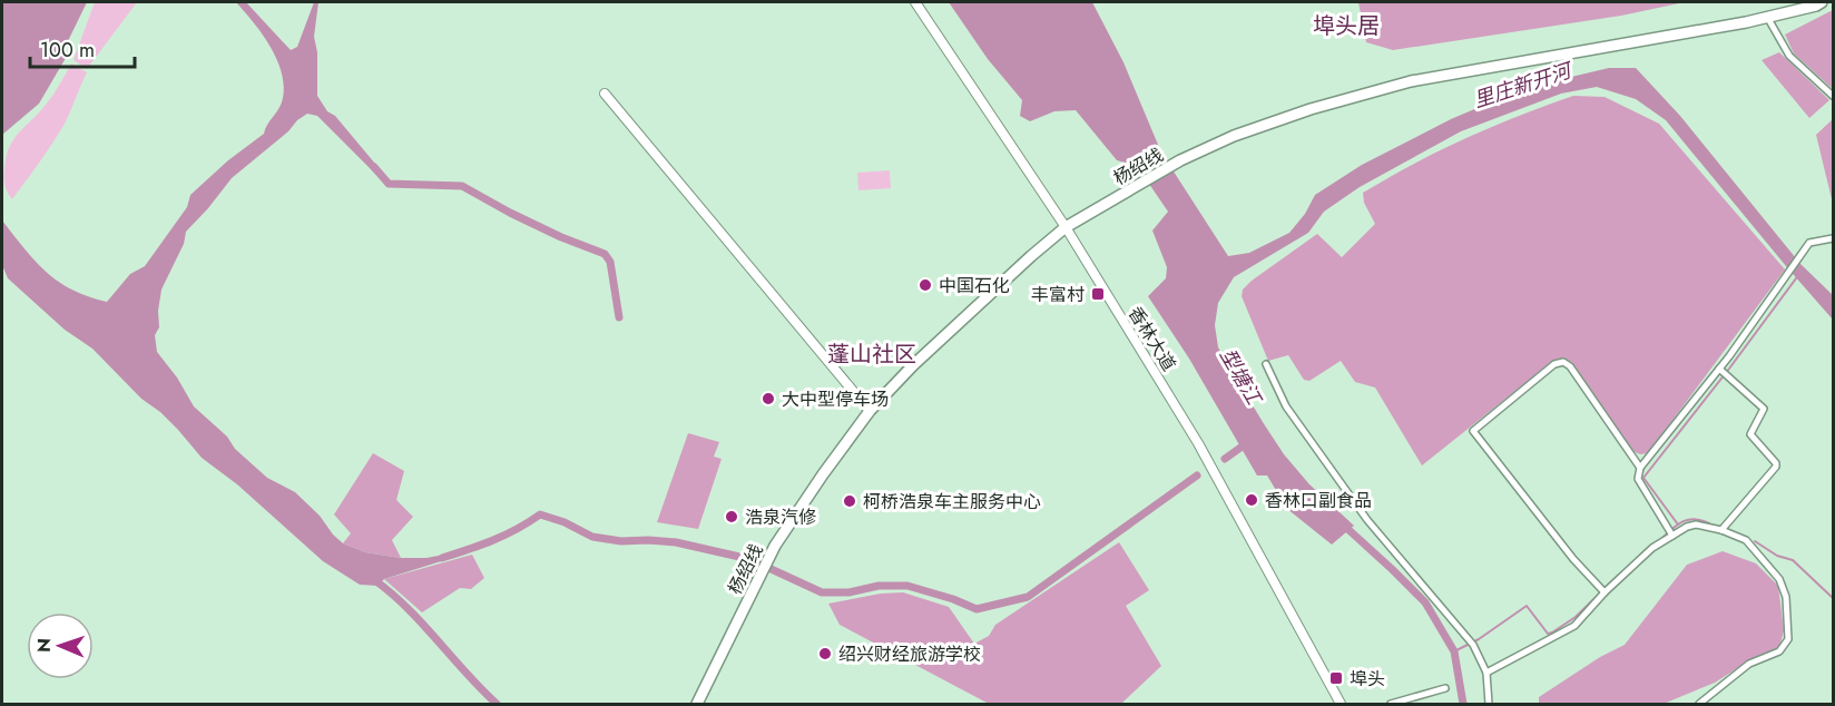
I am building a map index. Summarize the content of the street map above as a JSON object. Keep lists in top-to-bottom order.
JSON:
{
  "streets": {
    "main road": ["杨绍线"],
    "street": ["香林大道"]
  },
  "crossings": [
    ["杨绍线", "香林大道"]
  ],
  "districts": ["埠头居", "蓬山社区"],
  "water": ["里庄新开河", "型塘江"],
  "places": {
    "other": [
      "中国石化",
      "大中型停车场",
      "香林口副食品",
      "柯桥浩泉车主服务中心",
      "浩泉汽修",
      "绍兴财经旅游学校"
    ],
    "transit": ["丰富村", "埠头"]
  },
  "scale_bar": "100 m",
  "north": "left"
}
